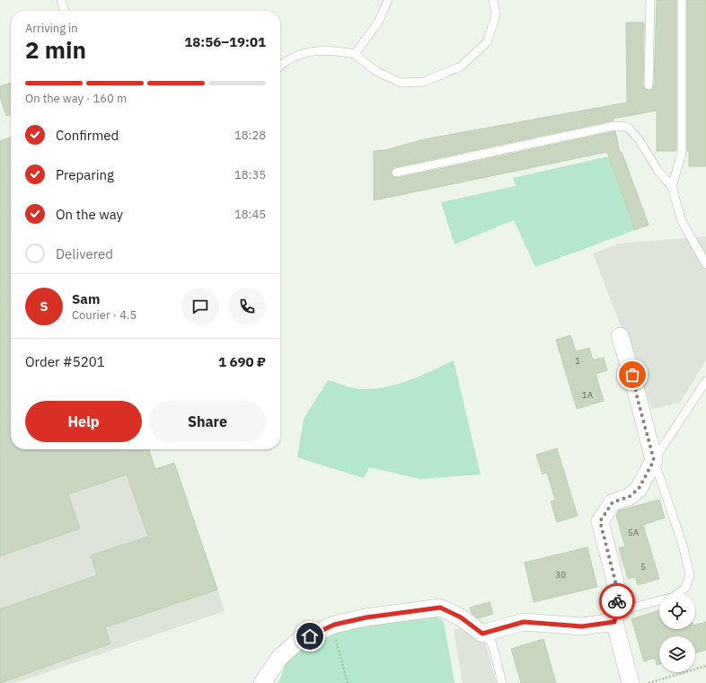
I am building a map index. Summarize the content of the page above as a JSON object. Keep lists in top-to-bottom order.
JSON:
{
  "house_numbers": [
    "1",
    "1А",
    "5А",
    "5",
    "30"
  ],
  "page": {
    "heading": ["2 min", "Arriving in", "18:56–19:01"],
    "panel": [
      "Sam",
      "Courier · 4.5",
      "Order #5201",
      "1 690 ₽"
    ],
    "bar": "On the way · 160 m",
    "list": [
      ["Confirmed", "18:28"],
      ["Preparing", "18:35"],
      ["On the way", "18:45"],
      "Delivered"
    ],
    "round": "S",
    "buttons": ["Help", "Share"]
  }
}
